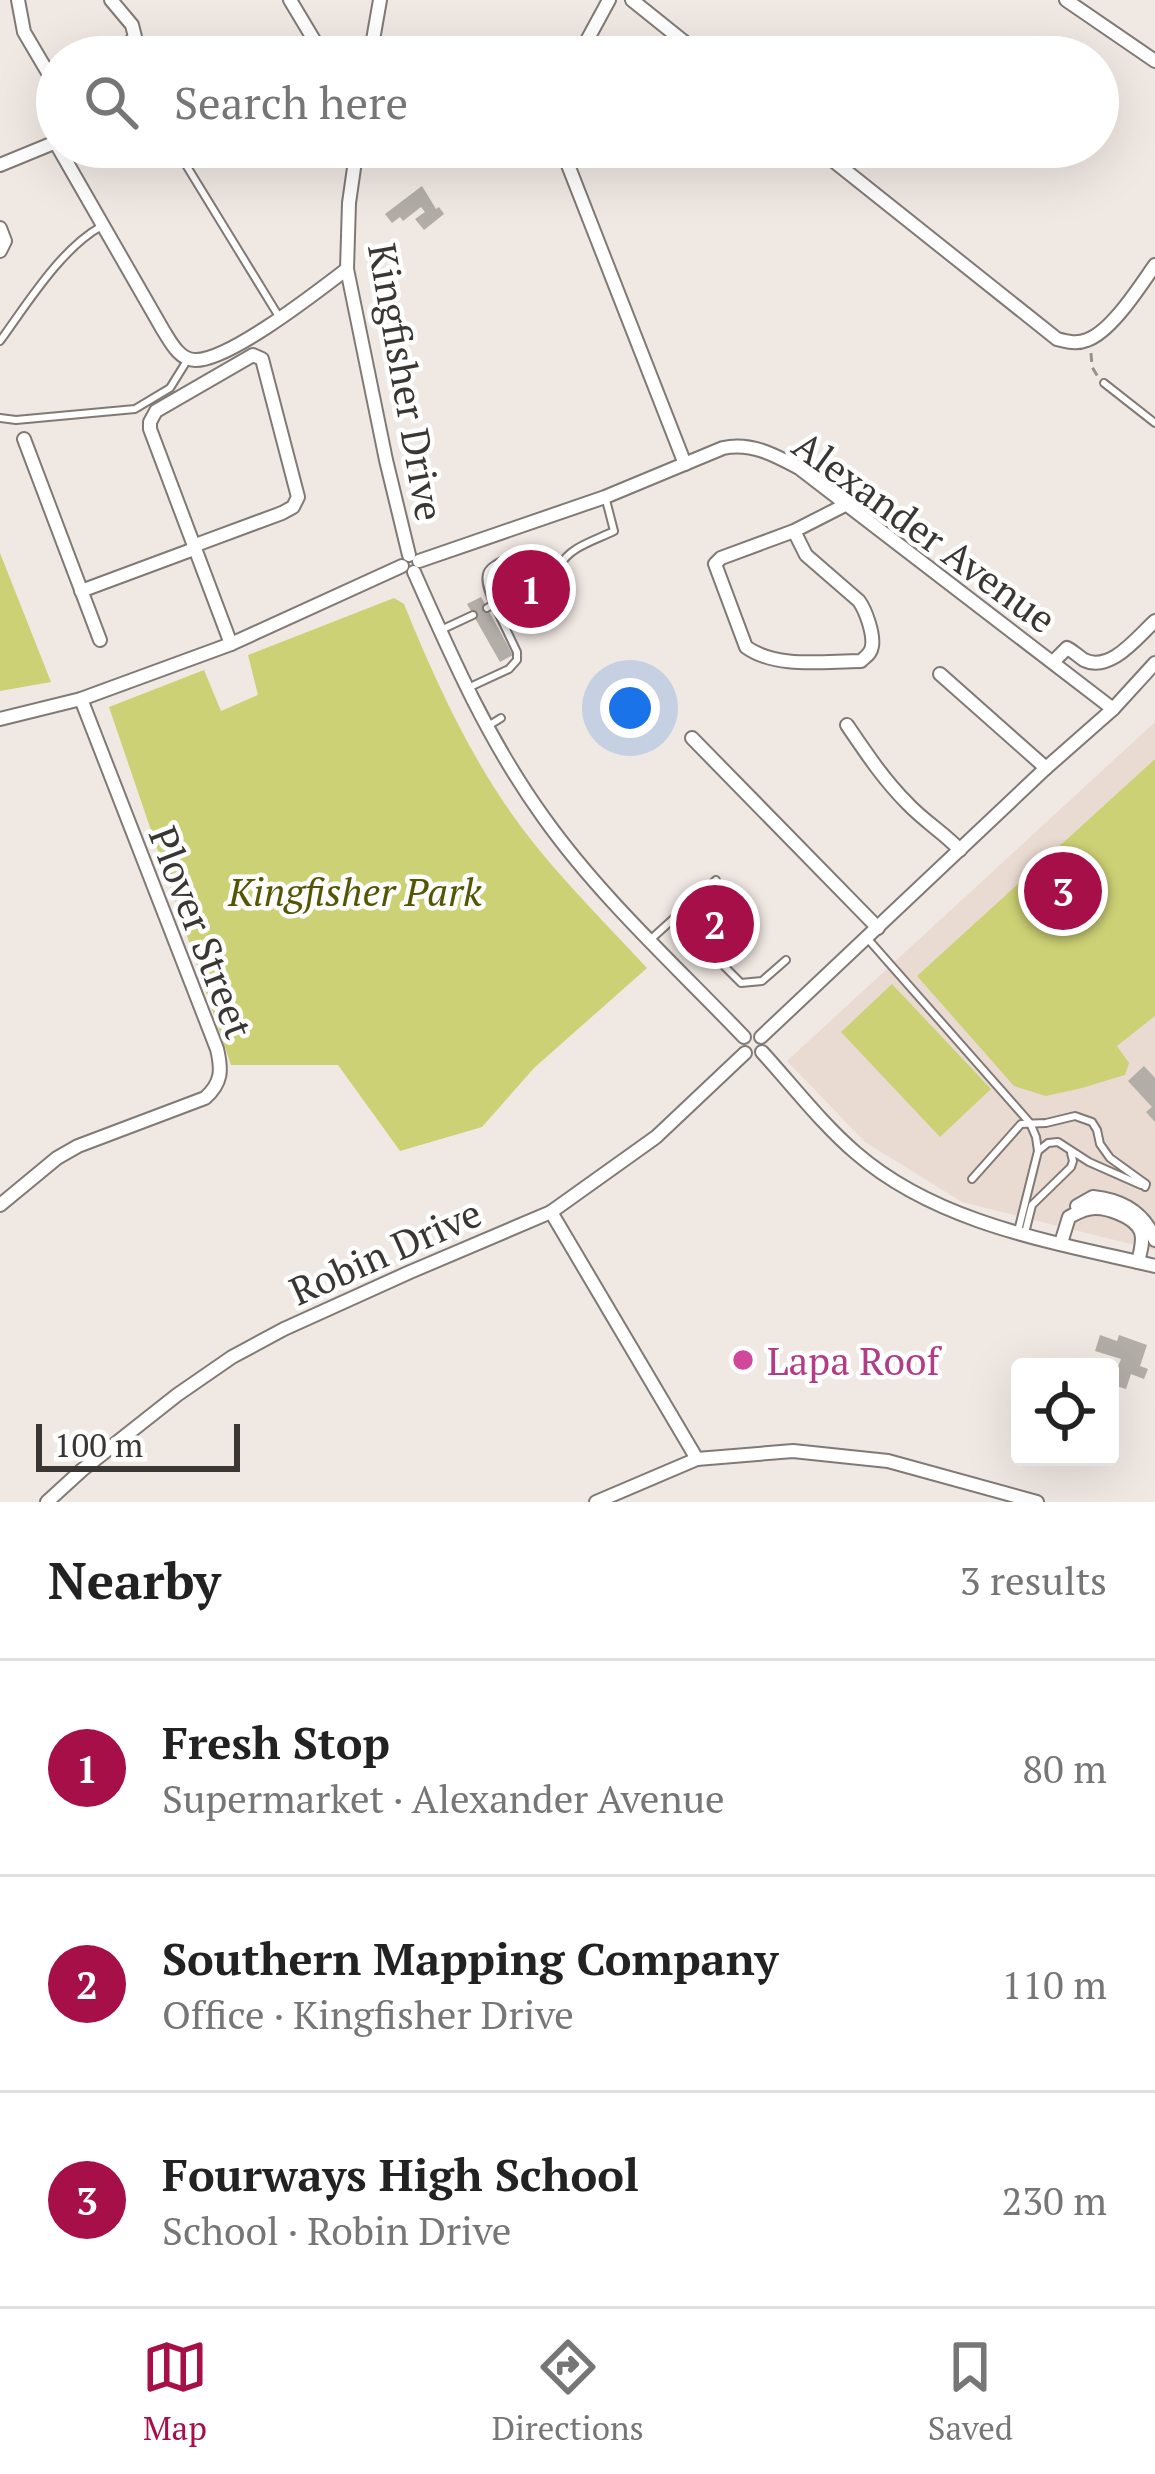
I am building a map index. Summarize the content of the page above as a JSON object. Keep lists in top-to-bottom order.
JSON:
{
  "streets": {
    "street": [
      "Kingfisher Drive",
      "Alexander Avenue",
      "Plover Street",
      "Robin Drive"
    ]
  },
  "crossings": [
    ["Kingfisher Drive", "Alexander Avenue"],
    ["Kingfisher Drive", "Robin Drive"],
    ["Alexander Avenue", "Plover Street"]
  ],
  "parks": ["Kingfisher Park"],
  "places": ["Lapa Roof"],
  "scale_bar": "100 m",
  "page": {
    "search": "Search here",
    "pins": ["1", "3", "2"],
    "scale": "100 m",
    "heading": ["Nearby", "3 results"],
    "list": [
      {
        "mark": "1",
        "name": "Fresh Stop",
        "note": "Supermarket · Alexander Avenue",
        "value": "80 m"
      },
      {
        "mark": "2",
        "name": "Southern Mapping Company",
        "note": "Office · Kingfisher Drive",
        "value": "110 m"
      },
      {
        "mark": "3",
        "name": "Fourways High School",
        "note": "School · Robin Drive",
        "value": "230 m"
      }
    ],
    "nav": ["Map", "Directions", "Saved"]
  }
}
